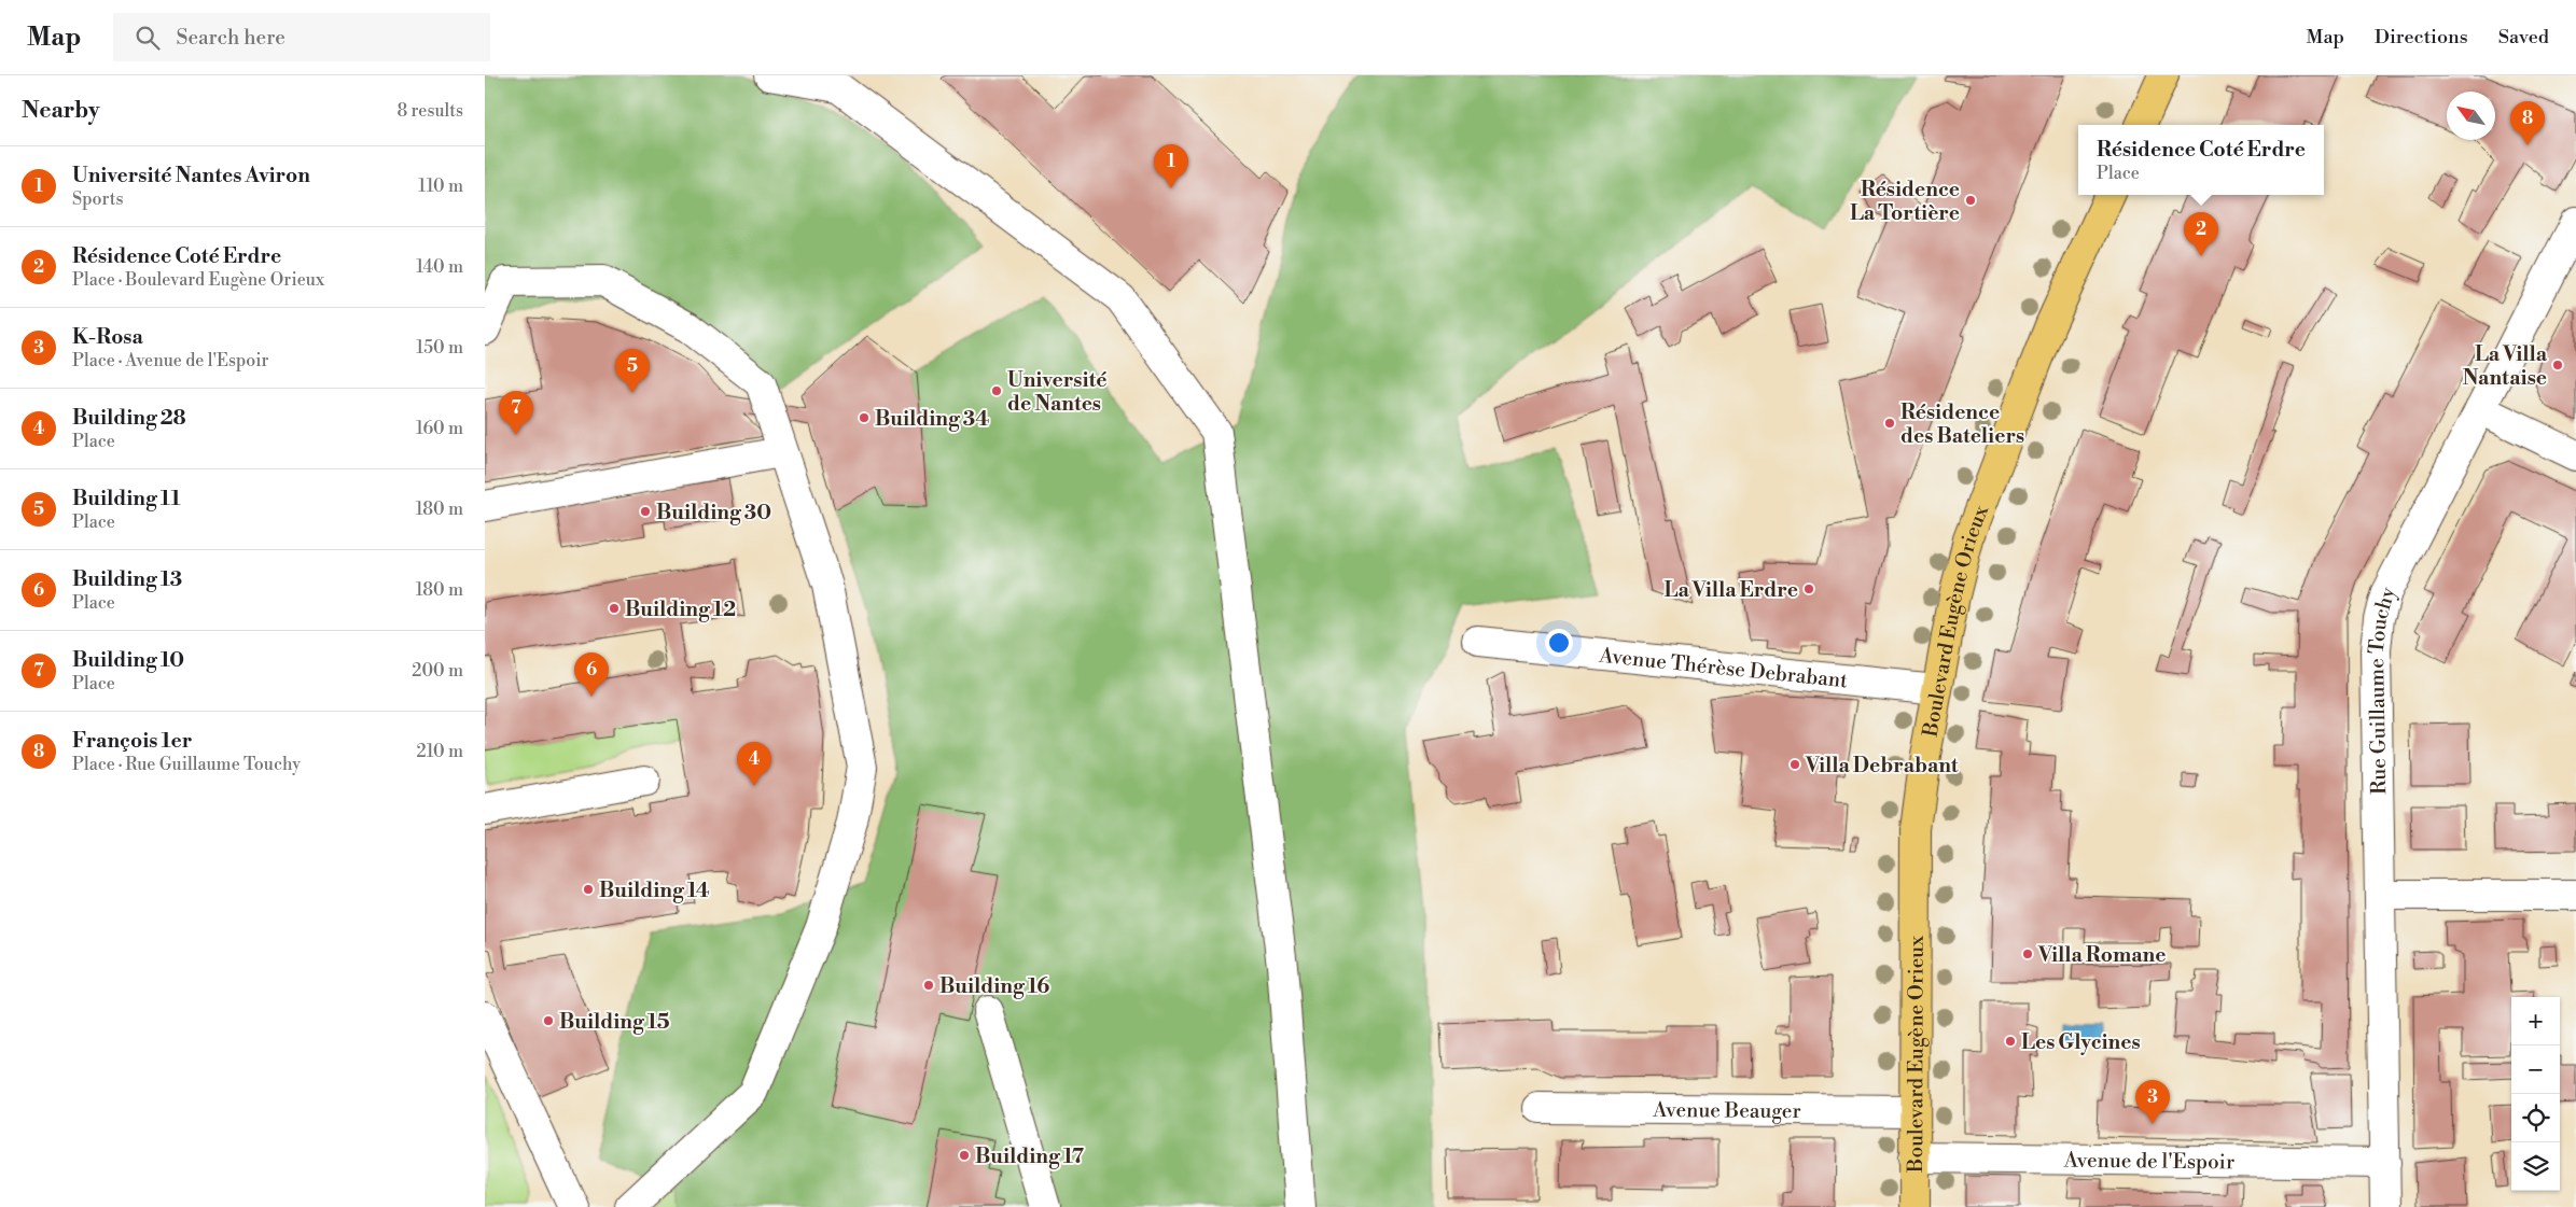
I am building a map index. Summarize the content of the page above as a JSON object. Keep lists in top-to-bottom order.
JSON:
{
  "streets": {
    "main road": ["Boulevard Eugène Orieux"],
    "street": [
      "Avenue Thérèse Debrabant",
      "Rue Guillaume Touchy",
      "Avenue Beauger",
      "Avenue de l'Espoir"
    ]
  },
  "crossings": [
    ["Boulevard Eugène Orieux", "Avenue Thérèse Debrabant"],
    ["Boulevard Eugène Orieux", "Avenue Beauger"],
    ["Boulevard Eugène Orieux", "Avenue de l'Espoir"],
    ["Rue Guillaume Touchy", "Avenue de l'Espoir"]
  ],
  "places": [
    "Résidence La Tortière",
    "La Villa Nantaise",
    "Université de Nantes",
    "Building 34",
    "Résidence des Bateliers",
    "Building 30",
    "La Villa Erdre",
    "Building 12",
    "Villa Debrabant",
    "Building 14",
    "Villa Romane",
    "Building 16",
    "Building 15",
    "Les Glycines",
    "Building 17"
  ],
  "north": "top left",
  "page": {
    "header": "Map",
    "search": "Search here",
    "nav": ["Map", "Directions", "Saved"],
    "heading": ["Nearby", "8 results"],
    "pins": [
      "8",
      "1",
      "2",
      "5",
      "7",
      "6",
      "4",
      "3"
    ],
    "popup": ["Résidence Coté Erdre", "Place"],
    "list": [
      {
        "mark": "1",
        "name": "Université Nantes Aviron",
        "note": "Sports",
        "value": "110 m"
      },
      {
        "mark": "2",
        "name": "Résidence Coté Erdre",
        "note": "Place · Boulevard Eugène Orieux",
        "value": "140 m"
      },
      {
        "mark": "3",
        "name": "K-Rosa",
        "note": "Place · Avenue de l'Espoir",
        "value": "150 m"
      },
      {
        "mark": "4",
        "name": "Building 28",
        "note": "Place",
        "value": "160 m"
      },
      {
        "mark": "5",
        "name": "Building 11",
        "note": "Place",
        "value": "180 m"
      },
      {
        "mark": "6",
        "name": "Building 13",
        "note": "Place",
        "value": "180 m"
      },
      {
        "mark": "7",
        "name": "Building 10",
        "note": "Place",
        "value": "200 m"
      },
      {
        "mark": "8",
        "name": "François 1er",
        "note": "Place · Rue Guillaume Touchy",
        "value": "210 m"
      }
    ],
    "map_buttons": ["+", "−"]
  }
}
